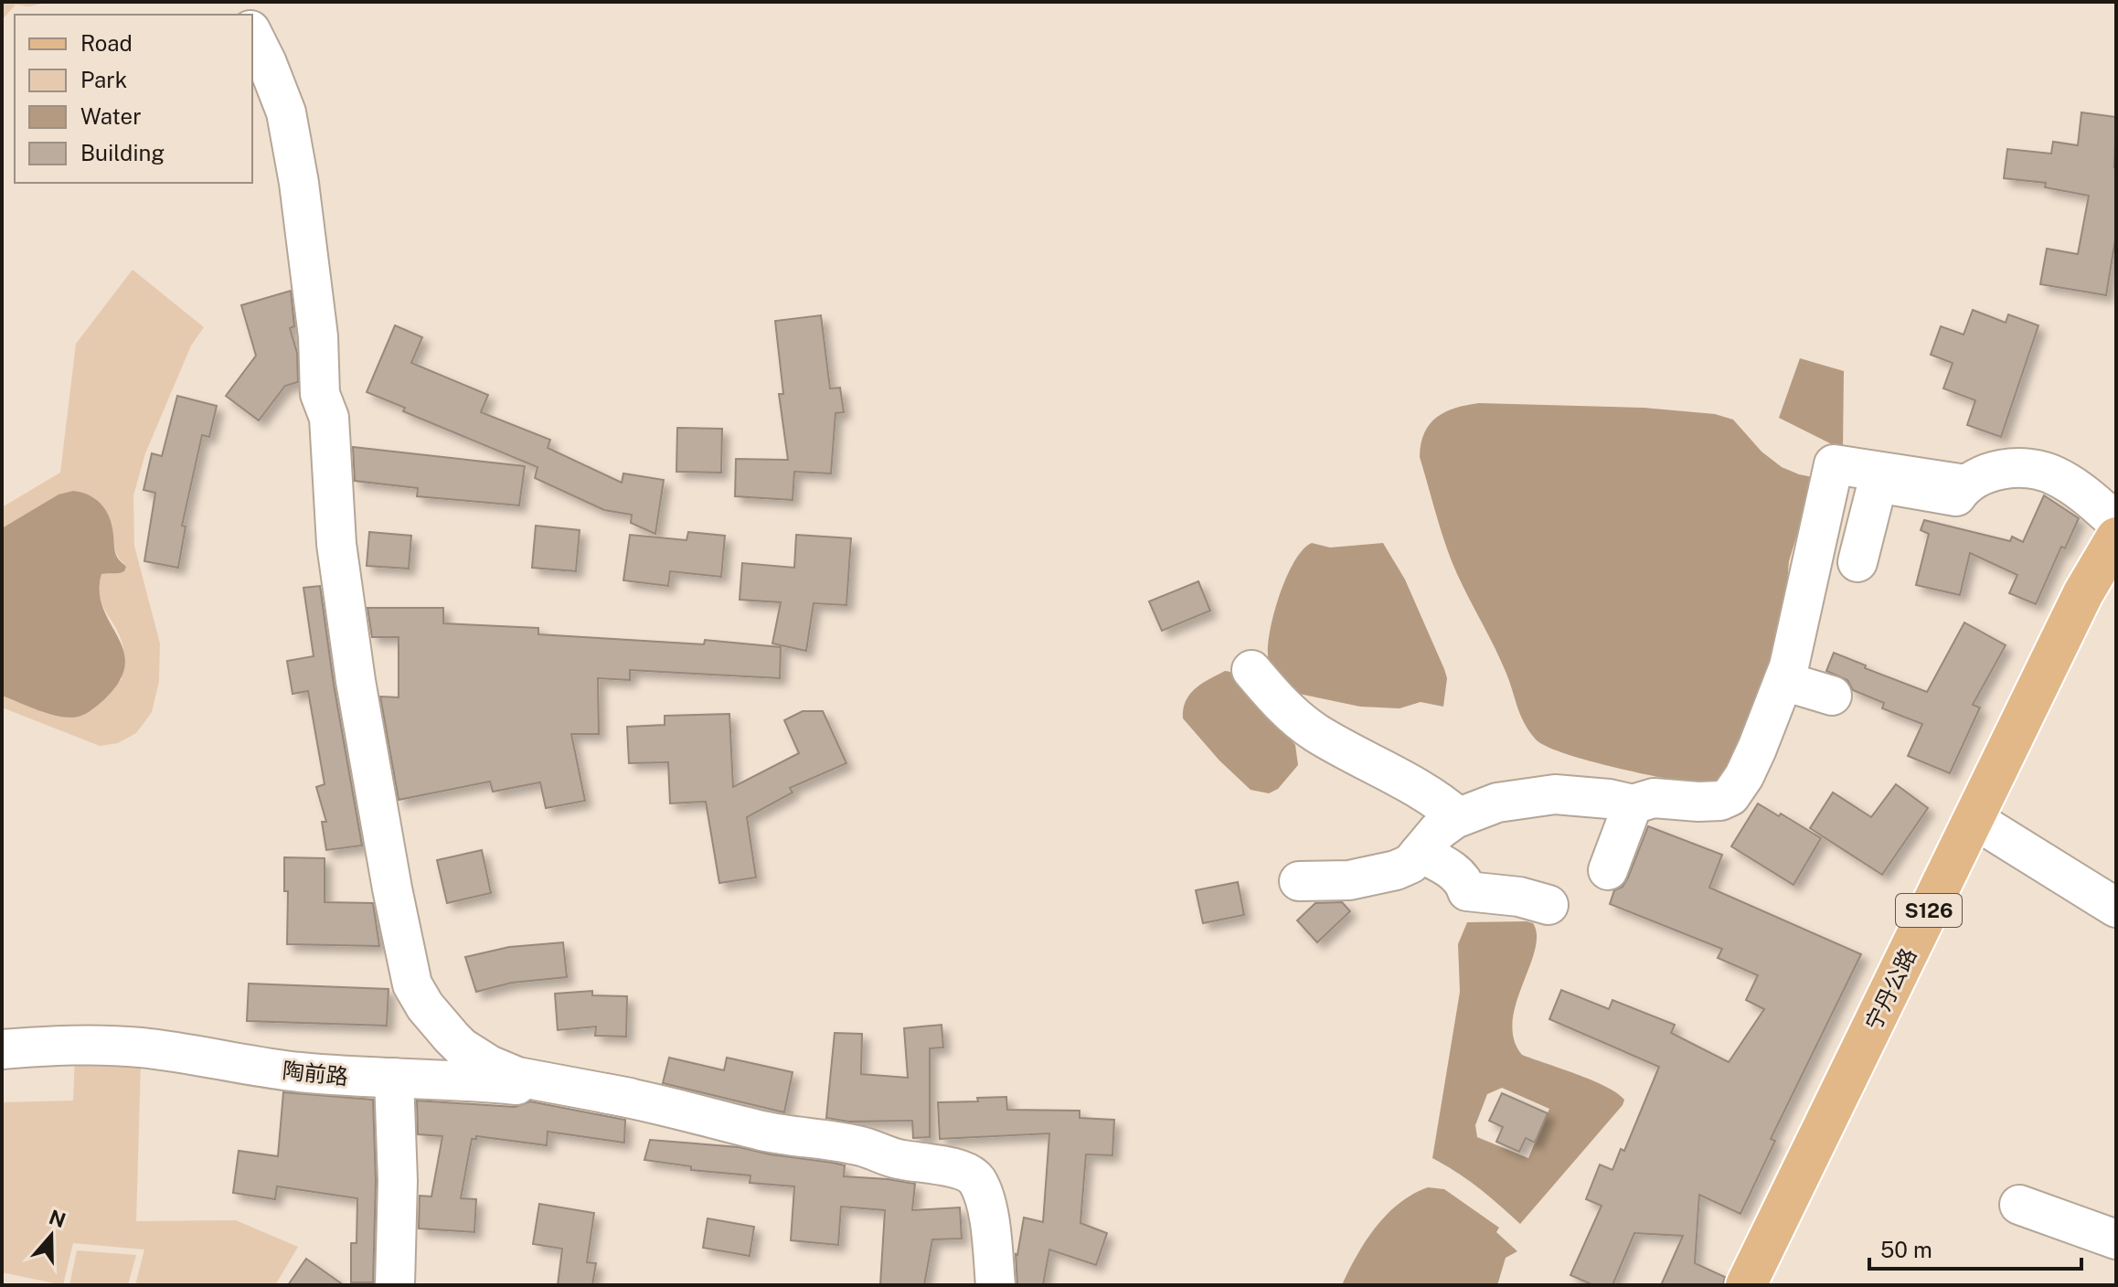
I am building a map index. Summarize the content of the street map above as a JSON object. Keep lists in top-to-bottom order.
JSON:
{
  "streets": {
    "main road": ["S126", "宁丹公路"],
    "street": ["陶前路"]
  },
  "legend": [
    "Road",
    "Park",
    "Water",
    "Building"
  ],
  "scale_bar": "50 m",
  "north": "top"
}
